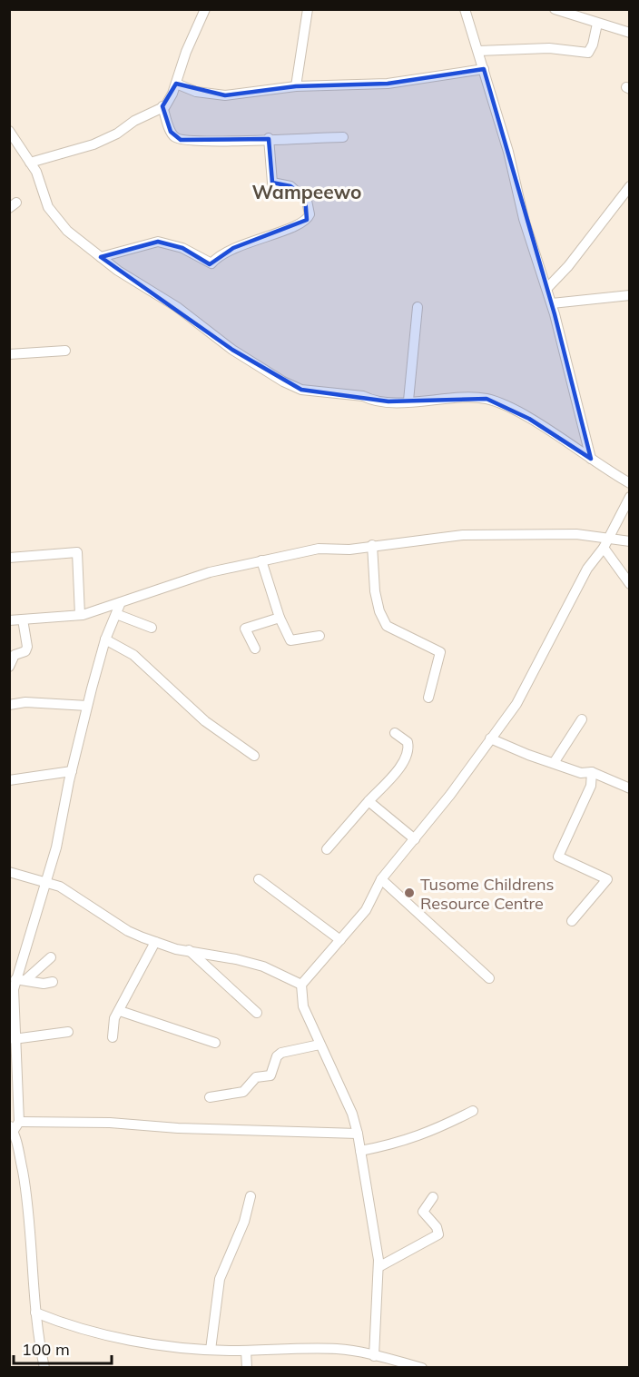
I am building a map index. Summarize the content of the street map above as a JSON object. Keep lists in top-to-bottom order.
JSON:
{
  "districts": ["Wampeewo"],
  "places": ["Tusome Childrens Resource Centre"],
  "scale_bar": "100 m"
}
